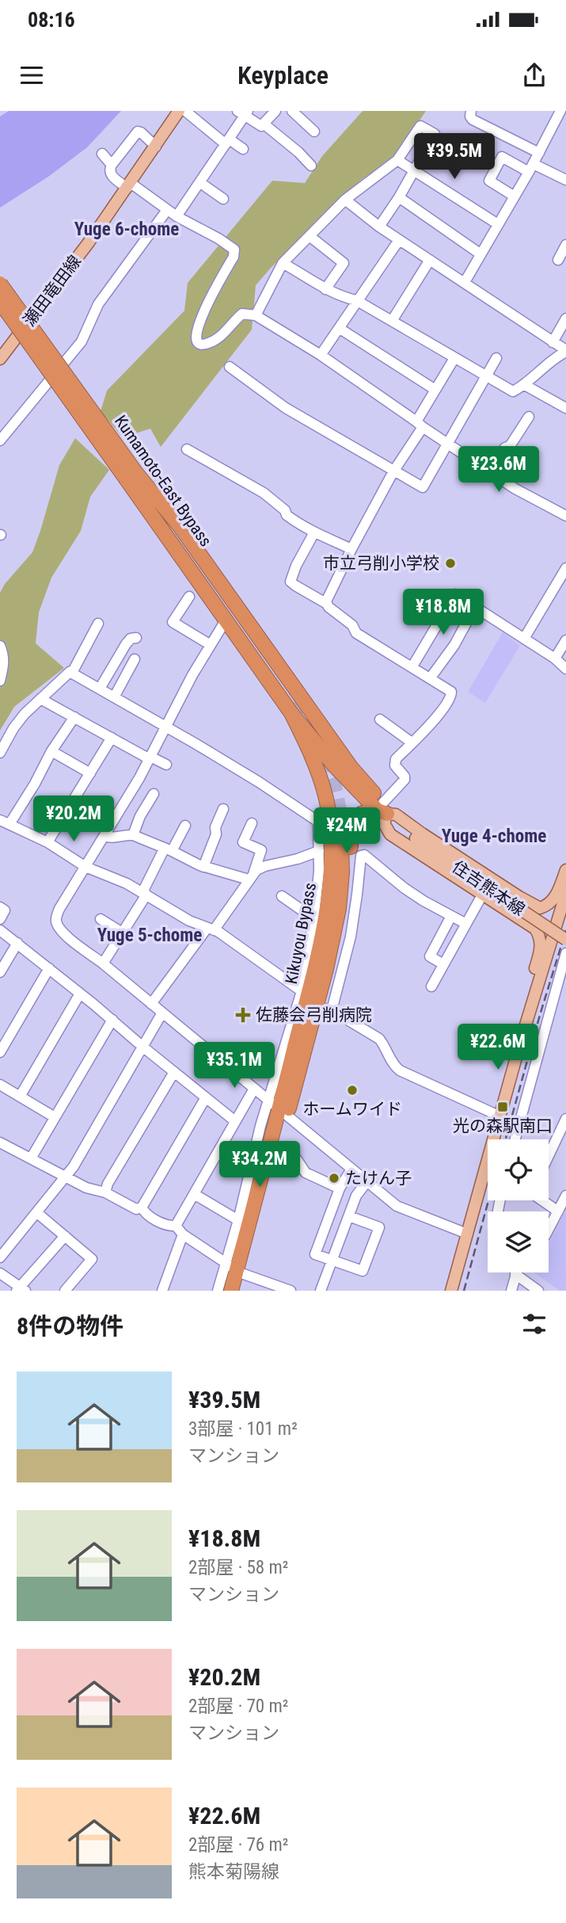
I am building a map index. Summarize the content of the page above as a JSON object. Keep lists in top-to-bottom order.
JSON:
{
  "streets": {
    "highway": ["Kumamoto-East Bypass", "Kikuyou Bypass"],
    "main road": ["瀬田竜田線", "住吉熊本線"]
  },
  "crossings": [
    ["Kumamoto-East Bypass", "Kikuyou Bypass"]
  ],
  "districts": ["Yuge 6-chome", "Yuge 4-chome", "Yuge 5-chome"],
  "places": {
    "other": ["市立弓削小学校", "ホームワイド", "たけん子"],
    "health": ["佐藤会弓削病院"],
    "transit": ["光の森駅南口"]
  },
  "page": {
    "status": "08:16",
    "header": "Keyplace",
    "price": [
      "¥39.5M",
      "¥23.6M",
      "¥18.8M",
      "¥20.2M",
      "¥24M",
      "¥22.6M",
      "¥35.1M",
      "¥34.2M"
    ],
    "heading": "8件の物件",
    "list": [
      {
        "name": "¥39.5M",
        "note": "3部屋 · 101 m² · マンション"
      },
      {
        "name": "¥18.8M",
        "note": "2部屋 · 58 m² · マンション"
      },
      {
        "name": "¥20.2M",
        "note": "2部屋 · 70 m² · マンション"
      },
      {
        "name": "¥22.6M",
        "note": "2部屋 · 76 m² · 熊本菊陽線"
      }
    ]
  }
}
